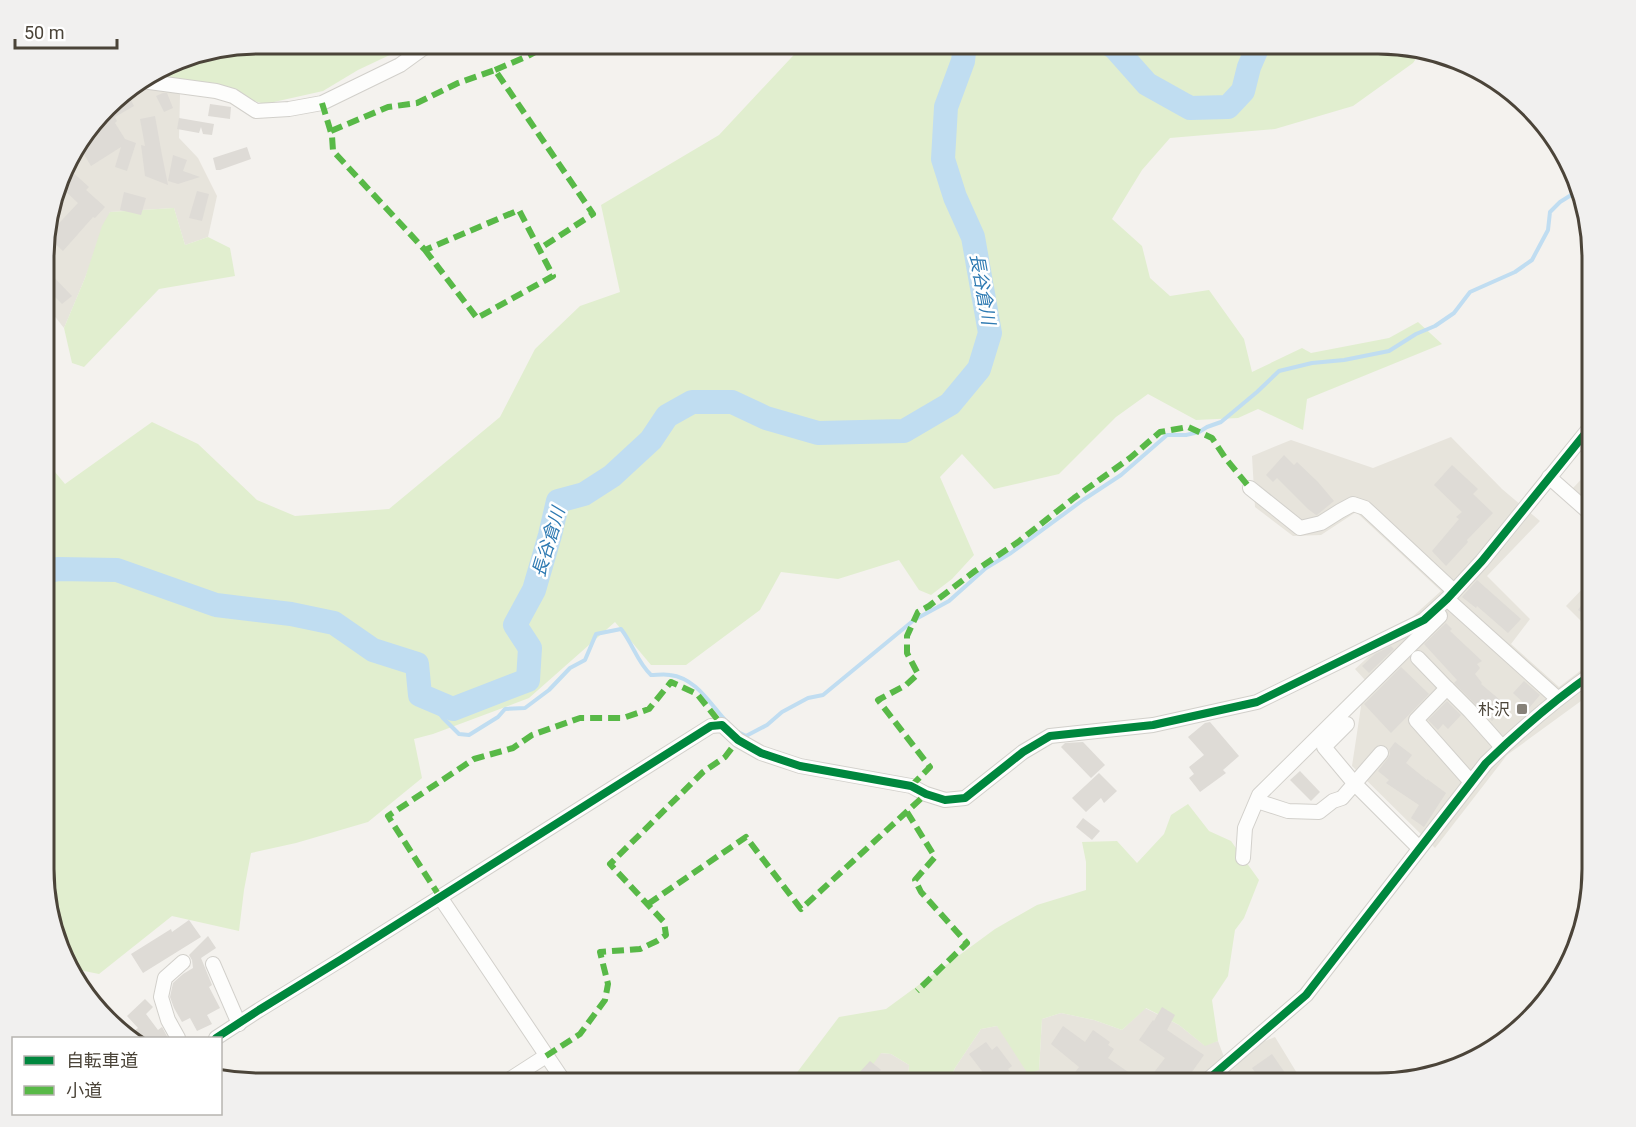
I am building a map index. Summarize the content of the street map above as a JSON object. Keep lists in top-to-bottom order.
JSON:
{
  "water": ["長谷倉川"],
  "places": {
    "transit": ["朴沢"]
  },
  "legend": ["自転車道", "小道"],
  "scale_bar": "50 m"
}
